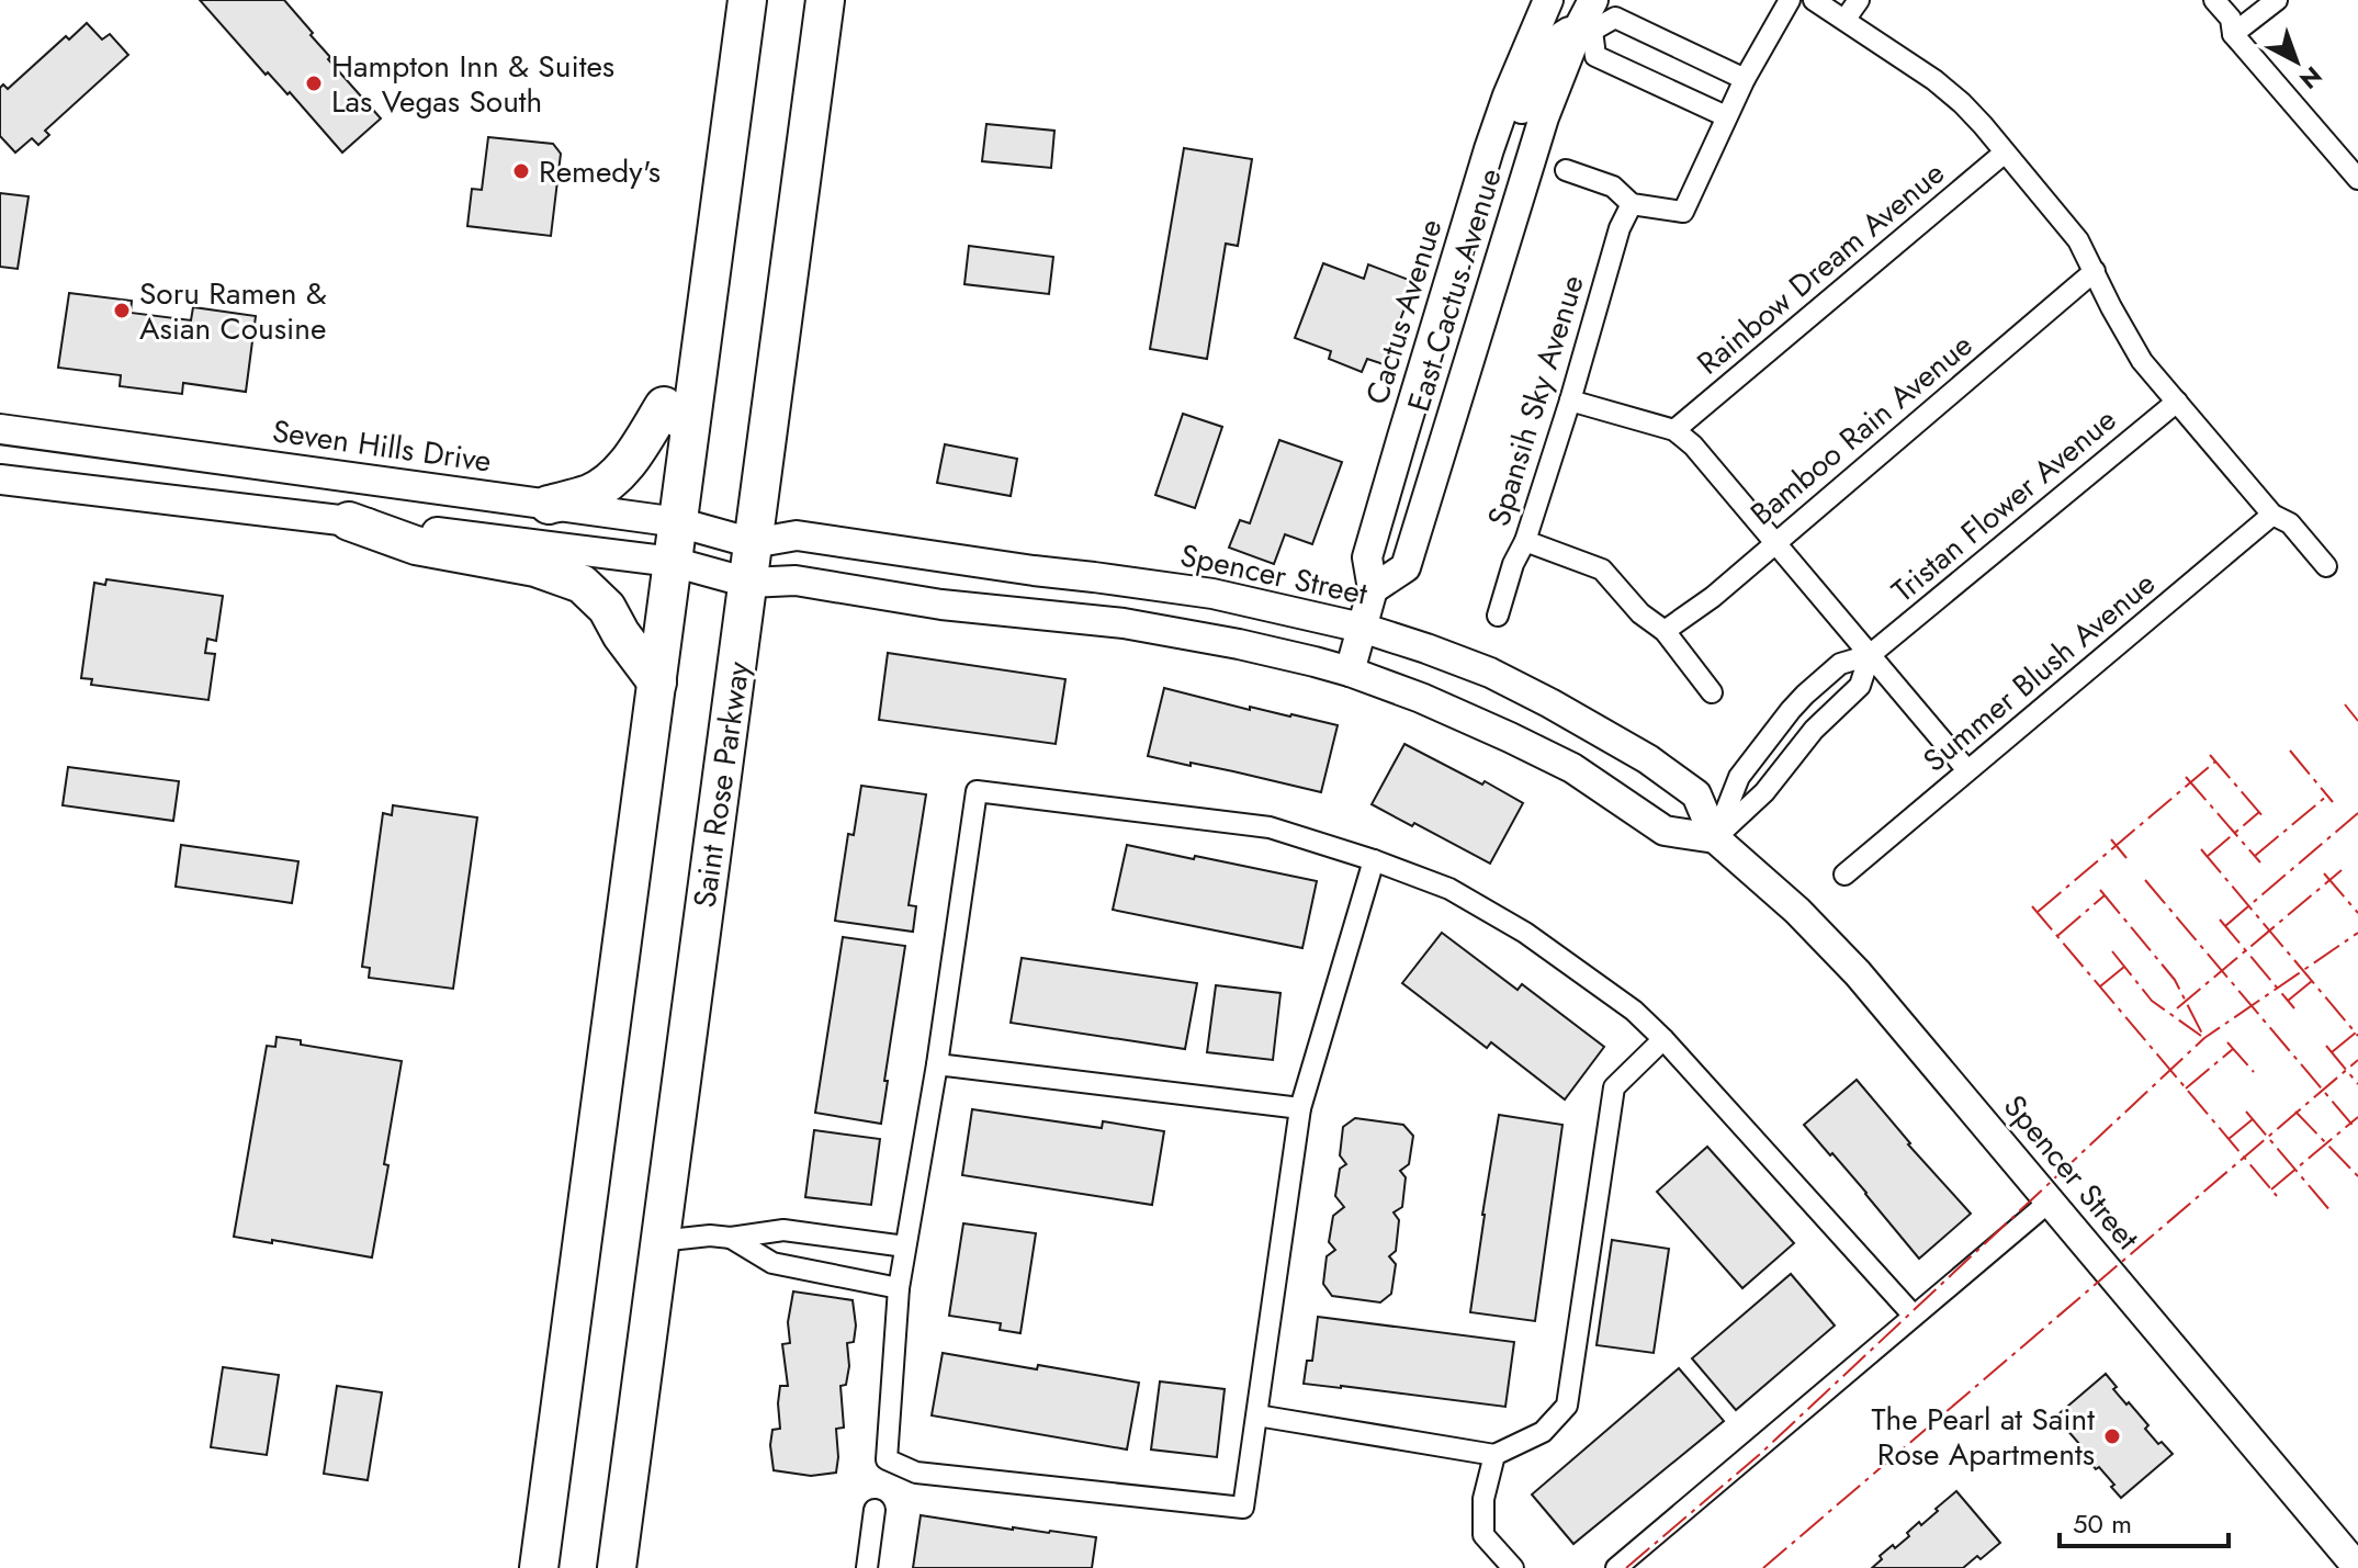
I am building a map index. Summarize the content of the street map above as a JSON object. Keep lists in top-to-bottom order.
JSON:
{
  "streets": {
    "highway": ["Saint Rose Parkway"],
    "main road": [
      "East Cactus Avenue",
      "Cactus Avenue",
      "Seven Hills Drive",
      "Spencer Street"
    ],
    "street": [
      "Rainbow Dream Avenue",
      "Spansih Sky Avenue",
      "Bamboo Rain Avenue",
      "Tristan Flower Avenue",
      "Summer Blush Avenue"
    ]
  },
  "crossings": [
    ["East Cactus Avenue", "Cactus Avenue"],
    ["Cactus Avenue", "Spencer Street"],
    ["Seven Hills Drive", "Spencer Street"],
    ["Seven Hills Drive", "Saint Rose Parkway"],
    ["Tristan Flower Avenue", "Spencer Street"],
    ["Spencer Street", "Saint Rose Parkway"]
  ],
  "places": [
    "Hampton Inn & Suites Las Vegas South",
    "Remedy's",
    "Soru Ramen & Asian Cousine",
    "The Pearl at Saint Rose Apartments"
  ],
  "scale_bar": "50 m",
  "north": "bottom right"
}
